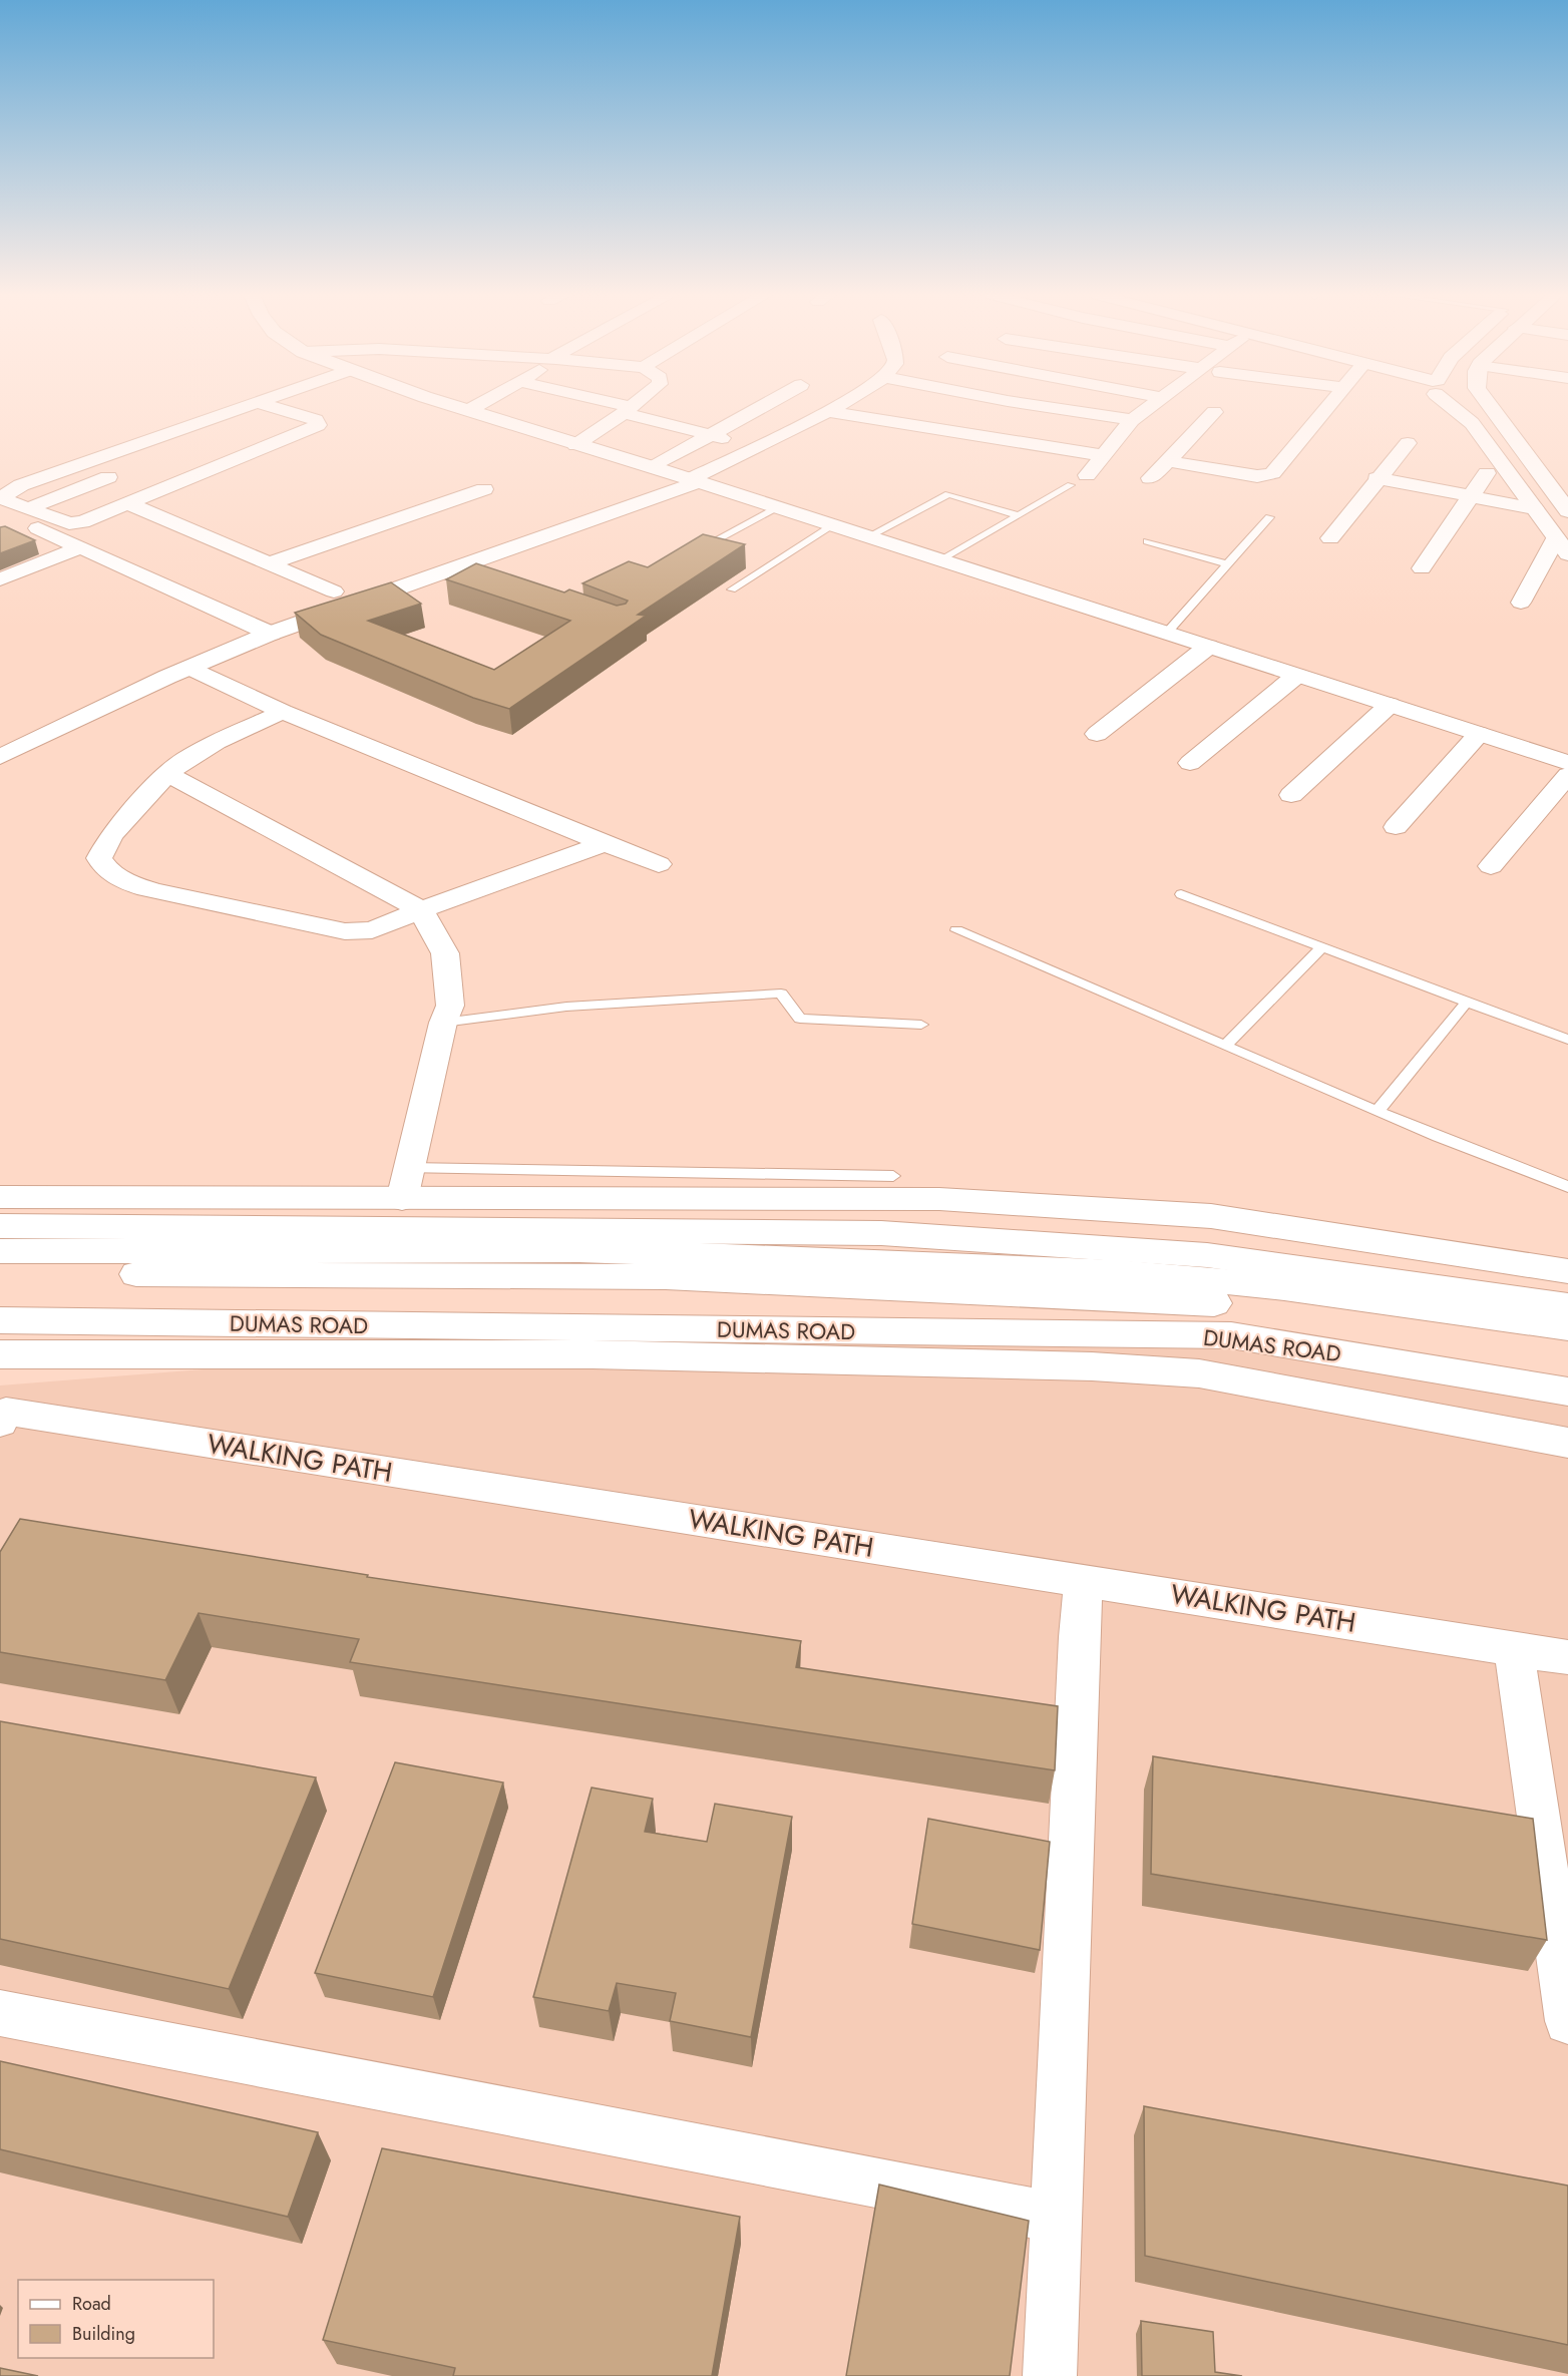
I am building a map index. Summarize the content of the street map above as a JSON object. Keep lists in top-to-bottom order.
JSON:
{
  "streets": {
    "street": ["DUMAS ROAD", "WALKING PATH"]
  },
  "legend": ["Road", "Building"]
}
